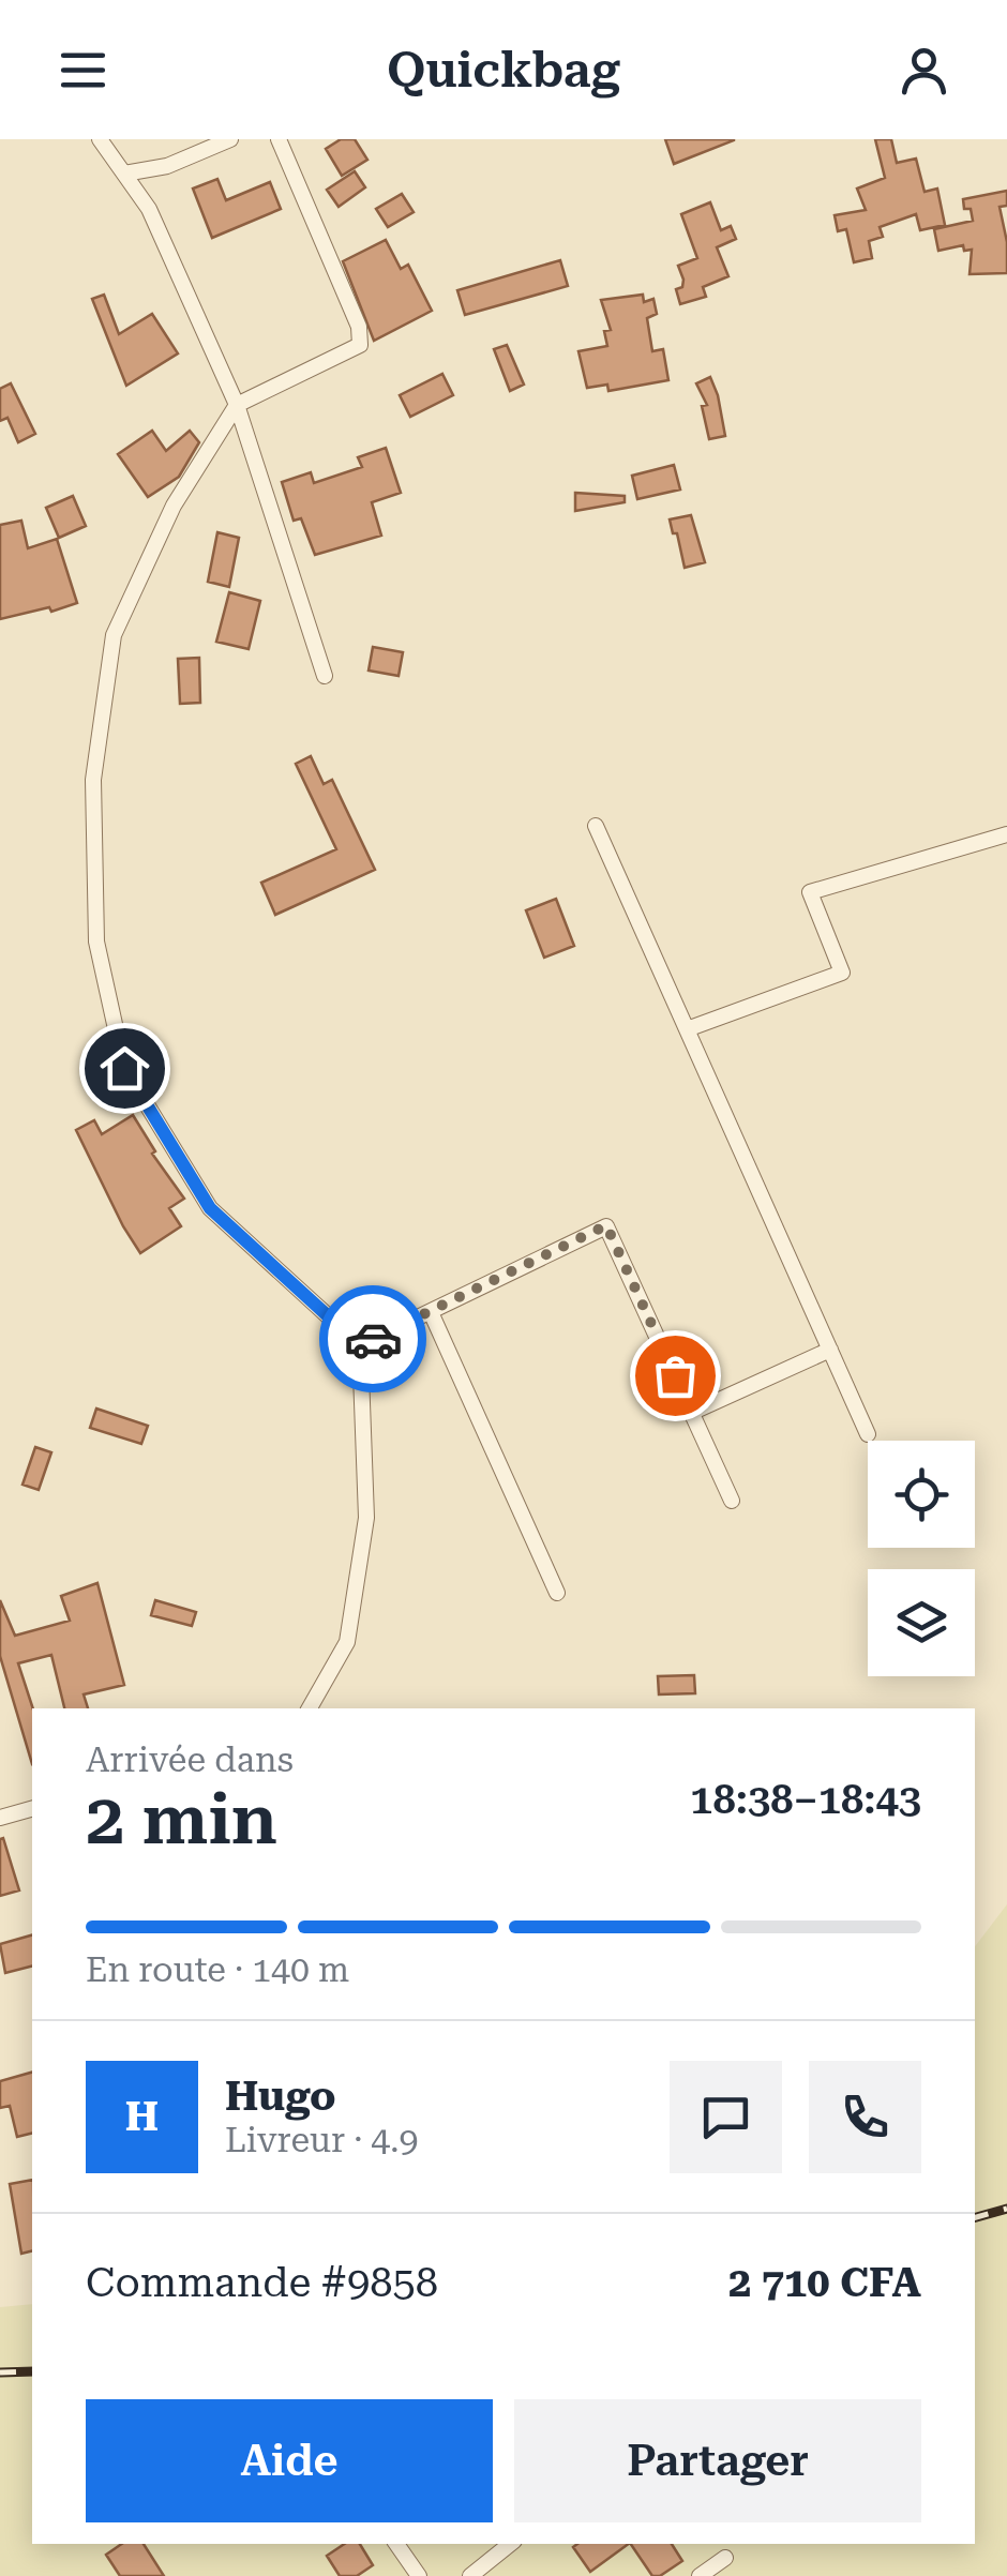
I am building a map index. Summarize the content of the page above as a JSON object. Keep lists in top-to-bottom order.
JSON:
{
  "page": {
    "header": "Quickbag",
    "heading": ["2 min", "Arrivée dans", "18:38–18:43"],
    "panel": [
      "Hugo",
      "Livreur · 4.9",
      "Commande #9858",
      "2 710 CFA"
    ],
    "bar": "En route · 140 m",
    "round": "H",
    "buttons": ["Aide", "Partager"]
  }
}
